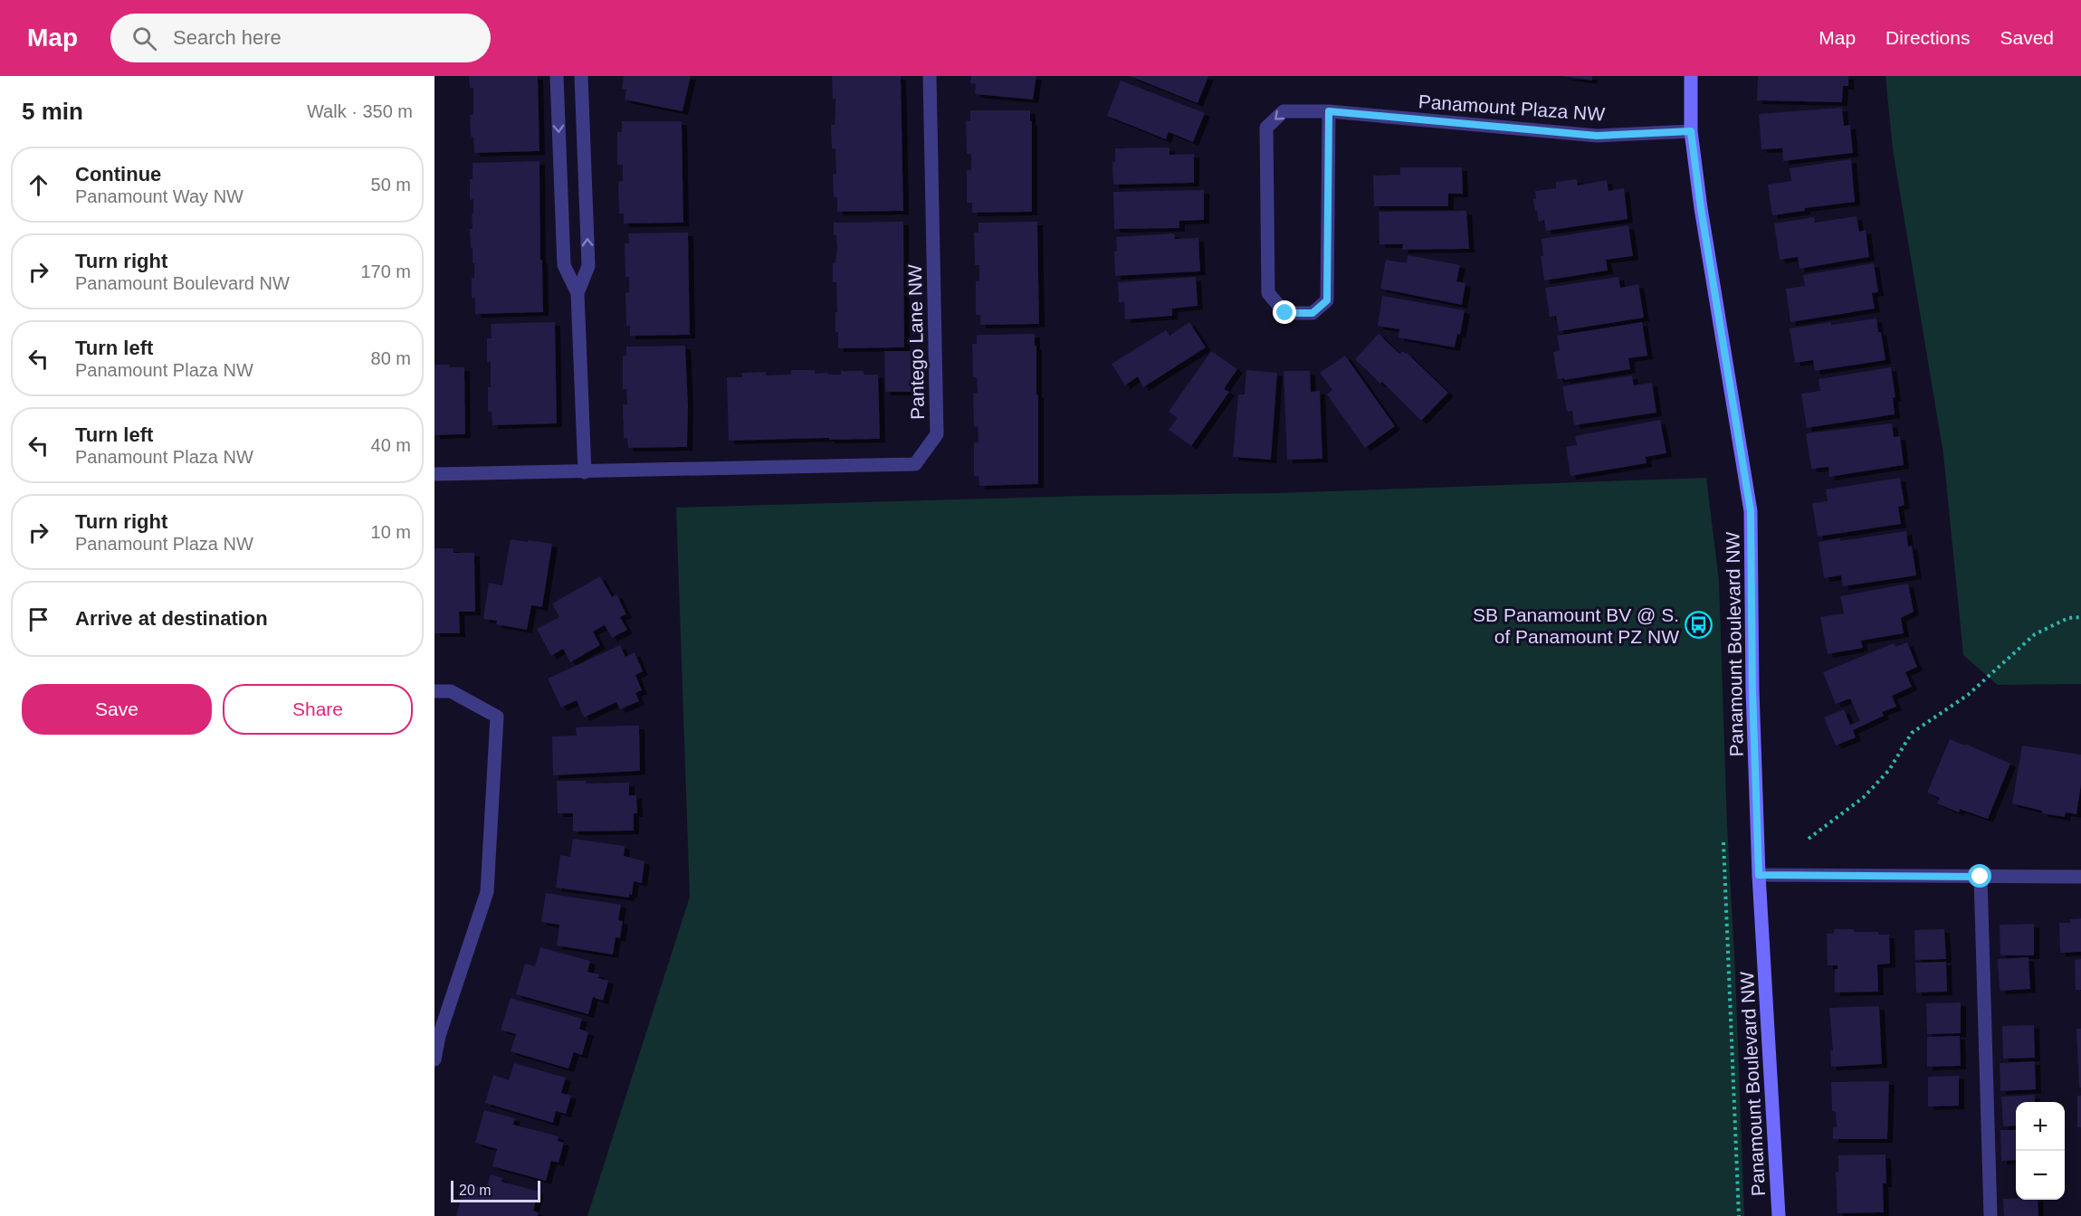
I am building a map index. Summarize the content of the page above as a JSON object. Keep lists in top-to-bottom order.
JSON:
{
  "streets": {
    "street": ["Panamount Plaza NW", "Pantego Lane NW", "Panamount Boulevard NW"]
  },
  "crossings": [
    ["Panamount Plaza NW", "Panamount Boulevard NW"]
  ],
  "places": {
    "bus stop": ["SB Panamount BV @ S. of Panamount PZ NW"]
  },
  "scale_bar": "20 m",
  "page": {
    "header": "Map",
    "search": "Search here",
    "nav": ["Map", "Directions", "Saved"],
    "heading": ["5 min", "Walk · 350 m"],
    "list": [
      ["Continue", "Panamount Way NW", "50 m"],
      ["Turn right", "Panamount Boulevard NW", "170 m"],
      ["Turn left", "Panamount Plaza NW", "80 m"],
      ["Turn left", "Panamount Plaza NW", "40 m"],
      ["Turn right", "Panamount Plaza NW", "10 m"],
      "Arrive at destination"
    ],
    "buttons": ["Save", "Share"],
    "map_buttons": ["+", "−"],
    "scale": "20 m"
  }
}
